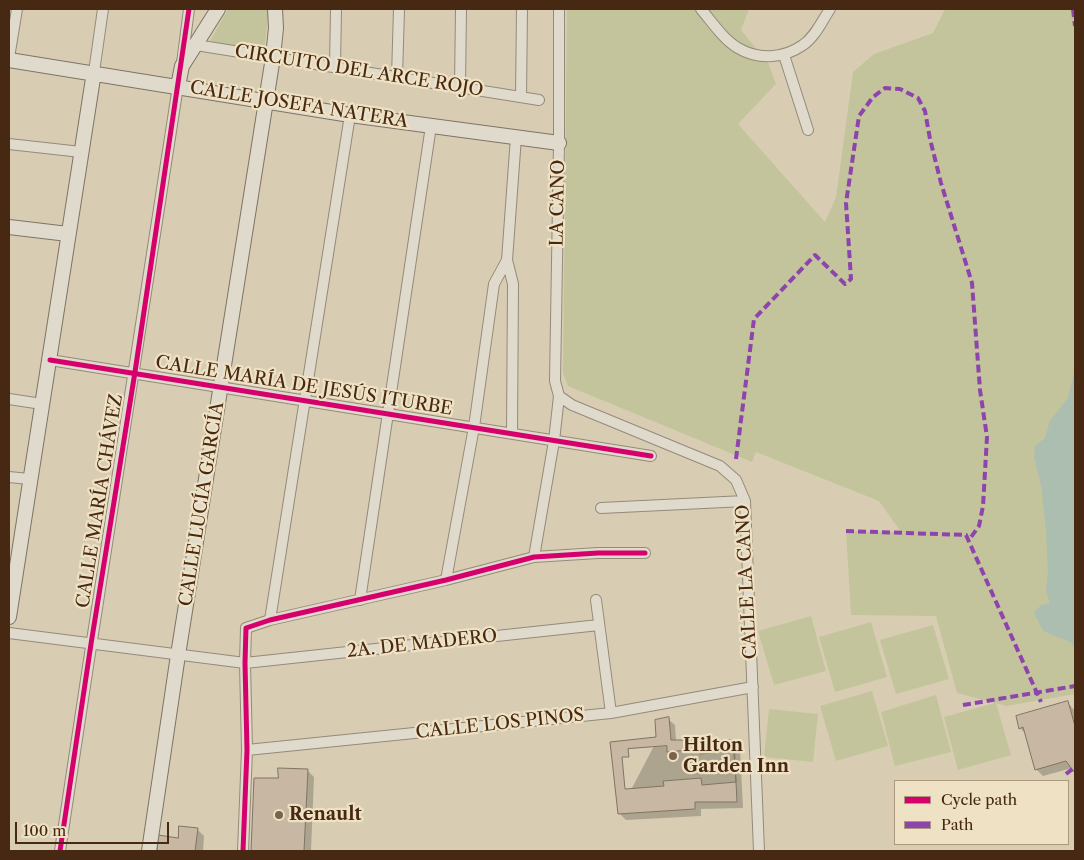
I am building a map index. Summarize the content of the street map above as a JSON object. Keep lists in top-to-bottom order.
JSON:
{
  "streets": {
    "street": [
      "CIRCUITO DEL ARCE ROJO",
      "CALLE JOSEFA NATERA",
      "LA CANO",
      "CALLE MARÍA DE JESÚS ITURBE",
      "CALLE MARÍA CHÁVEZ",
      "CALLE LUCÍA GARCÍA",
      "CALLE LA CANO",
      "2A. DE MADERO",
      "CALLE LOS PINOS"
    ]
  },
  "crossings": [
    ["CIRCUITO DEL ARCE ROJO", "CALLE MARÍA CHÁVEZ"],
    ["CIRCUITO DEL ARCE ROJO", "CALLE LUCÍA GARCÍA"],
    ["CALLE JOSEFA NATERA", "LA CANO"],
    ["CALLE JOSEFA NATERA", "CALLE MARÍA CHÁVEZ"],
    ["CALLE JOSEFA NATERA", "CALLE LUCÍA GARCÍA"],
    ["LA CANO", "CALLE MARÍA DE JESÚS ITURBE"],
    ["LA CANO", "CALLE LA CANO"],
    ["CALLE MARÍA DE JESÚS ITURBE", "CALLE MARÍA CHÁVEZ"],
    ["CALLE MARÍA DE JESÚS ITURBE", "CALLE LUCÍA GARCÍA"],
    ["CALLE MARÍA CHÁVEZ", "2A. DE MADERO"],
    ["CALLE LUCÍA GARCÍA", "2A. DE MADERO"],
    ["CALLE LA CANO", "CALLE LOS PINOS"]
  ],
  "places": ["Hilton Garden Inn", "Renault"],
  "legend": ["Cycle path", "Path"],
  "scale_bar": "100 m"
}
